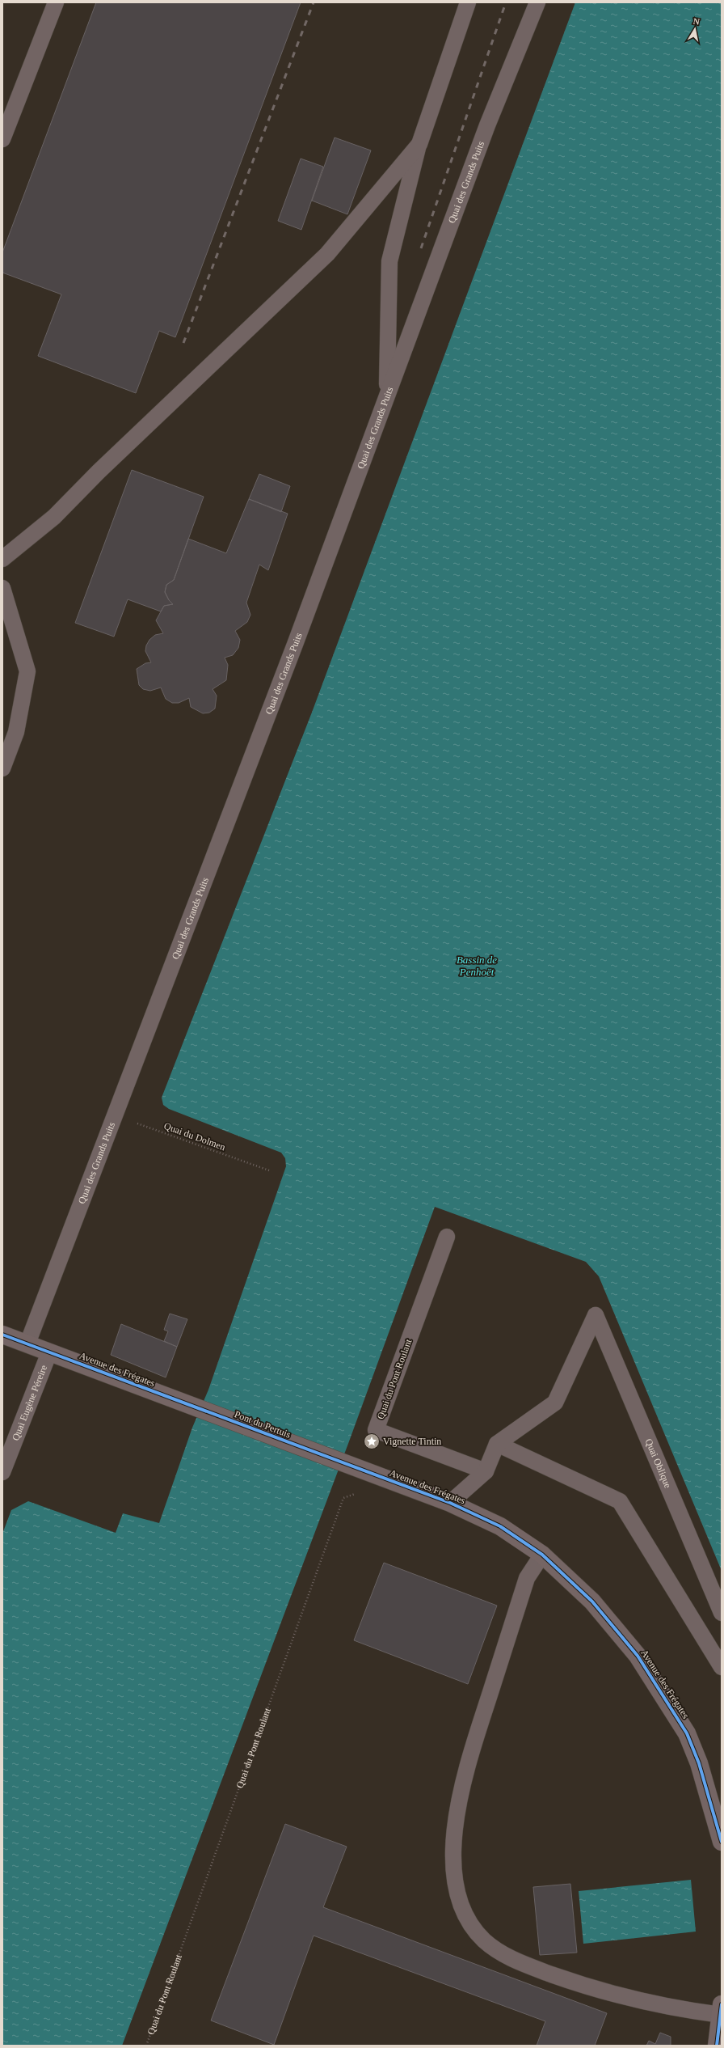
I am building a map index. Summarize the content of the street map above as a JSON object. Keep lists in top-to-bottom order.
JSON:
{
  "streets": {
    "street": ["Avenue des Frégates", "Pont du Pertuis"],
    "lane": [
      "Quai des Grands Puits",
      "Quai du Pont Roulant",
      "Quai Eugène Péreire",
      "Quai Oblique"
    ],
    "path": ["Quai du Dolmen"]
  },
  "crossings": [
    ["Quai des Grands Puits", "Quai du Dolmen"],
    ["Quai des Grands Puits", "Avenue des Frégates"],
    ["Avenue des Frégates", "Quai du Pont Roulant"],
    ["Avenue des Frégates", "Quai Eugène Péreire"],
    ["Avenue des Frégates", "Pont du Pertuis"]
  ],
  "water": ["Bassin de Penhoët"],
  "places": {
    "place": ["Vignette Tintin"]
  },
  "north": "top"
}
